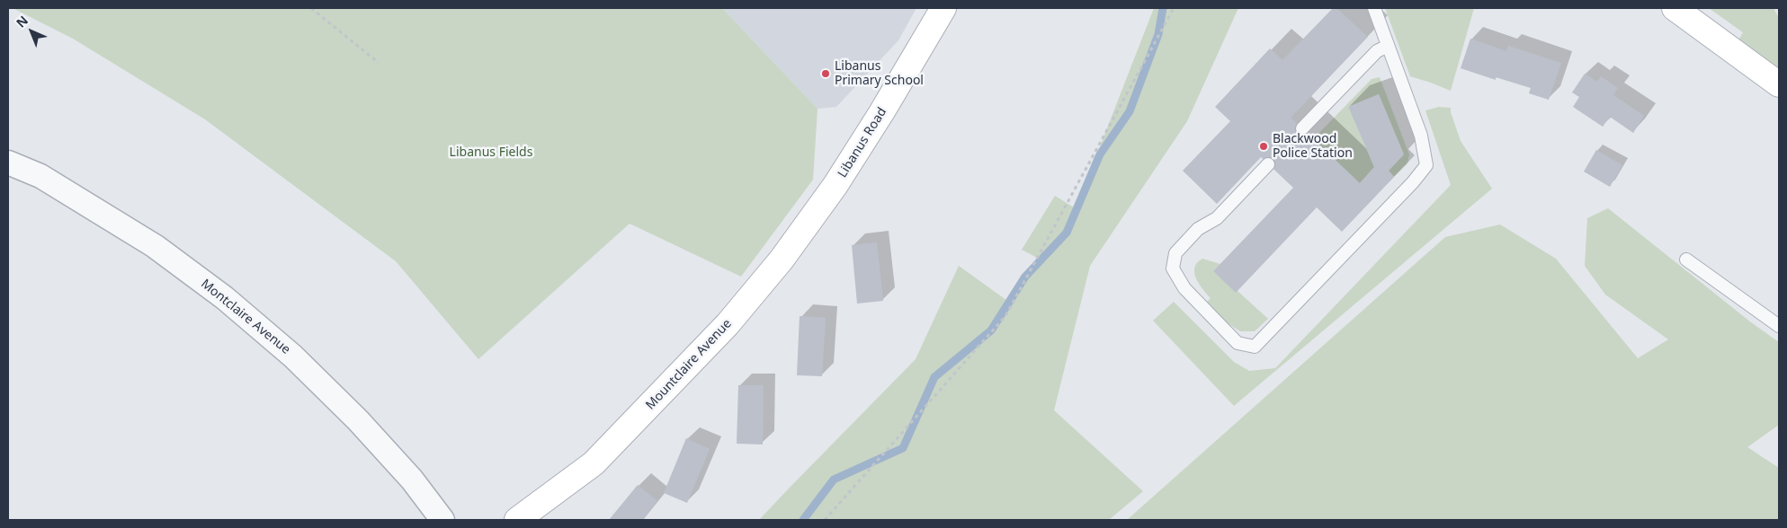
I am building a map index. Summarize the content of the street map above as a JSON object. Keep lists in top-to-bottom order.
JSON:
{
  "streets": {
    "main road": ["Libanus Road", "Mountclaire Avenue"],
    "street": ["Montclaire Avenue"]
  },
  "crossings": [
    ["Libanus Road", "Mountclaire Avenue"]
  ],
  "parks": ["Libanus Fields"],
  "places": ["Libanus Primary School", "Blackwood Police Station"],
  "north": "top left"
}
